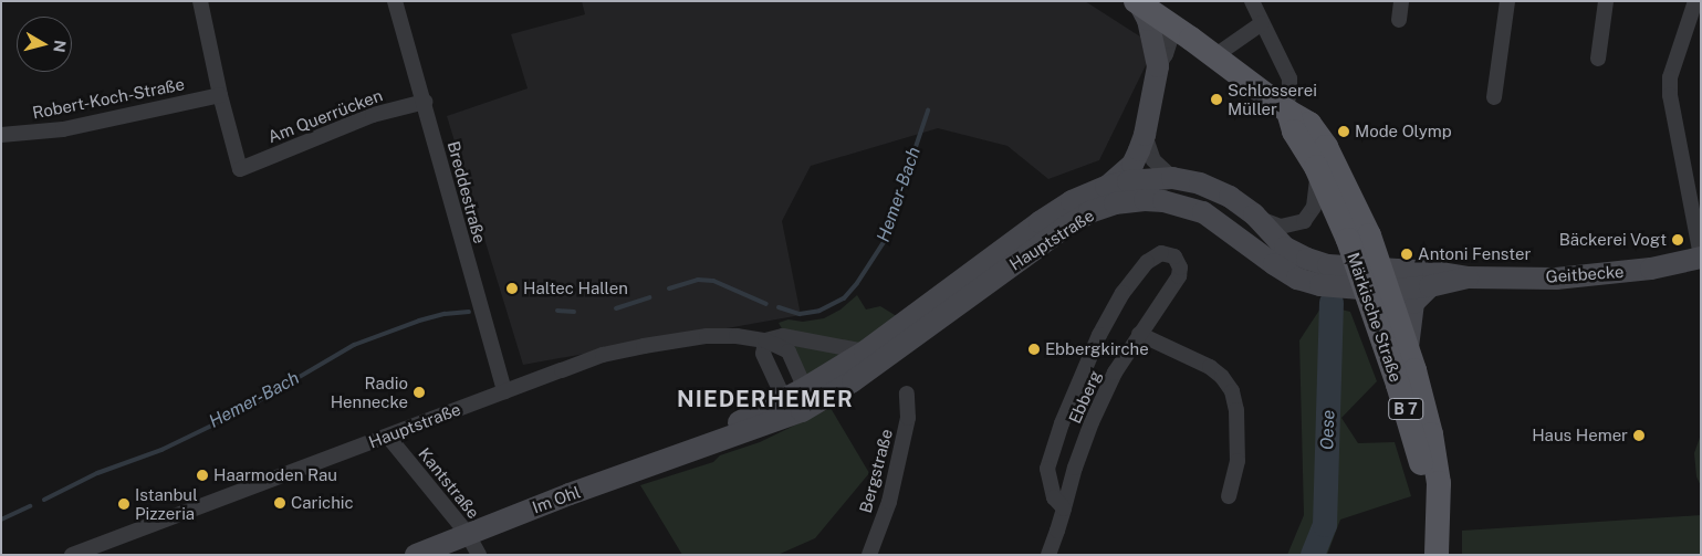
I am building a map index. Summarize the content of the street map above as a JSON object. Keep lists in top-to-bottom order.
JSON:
{
  "streets": {
    "main road": [
      "Hauptstraße",
      "Geitbecke",
      "Märkische Straße",
      "B 7",
      "Im Ohl"
    ],
    "street": [
      "Robert-Koch-Straße",
      "Am Querrücken",
      "Breddestraße",
      "Ebberg",
      "Bergstraße",
      "Kantstraße"
    ]
  },
  "crossings": [
    ["Robert-Koch-Straße", "Am Querrücken"],
    ["Am Querrücken", "Breddestraße"],
    ["Breddestraße", "Hauptstraße"],
    ["Hauptstraße", "Geitbecke"],
    ["Hauptstraße", "Märkische Straße"],
    ["Hauptstraße", "B 7"],
    ["Hauptstraße", "Kantstraße"],
    ["Hauptstraße", "Im Ohl"],
    ["Geitbecke", "Märkische Straße"],
    ["Geitbecke", "B 7"],
    ["Märkische Straße", "B 7"],
    ["Kantstraße", "Im Ohl"]
  ],
  "districts": ["NIEDERHEMER"],
  "water": ["Hemer-Bach", "Oese"],
  "places": [
    "Schlosserei Müller",
    "Mode Olymp",
    "Bäckerei Vogt",
    "Antoni Fenster",
    "Haltec Hallen",
    "Ebbergkirche",
    "Radio Hennecke",
    "Haus Hemer",
    "Haarmoden Rau",
    "Carichic",
    "Istanbul Pizzeria"
  ],
  "north": "right"
}
